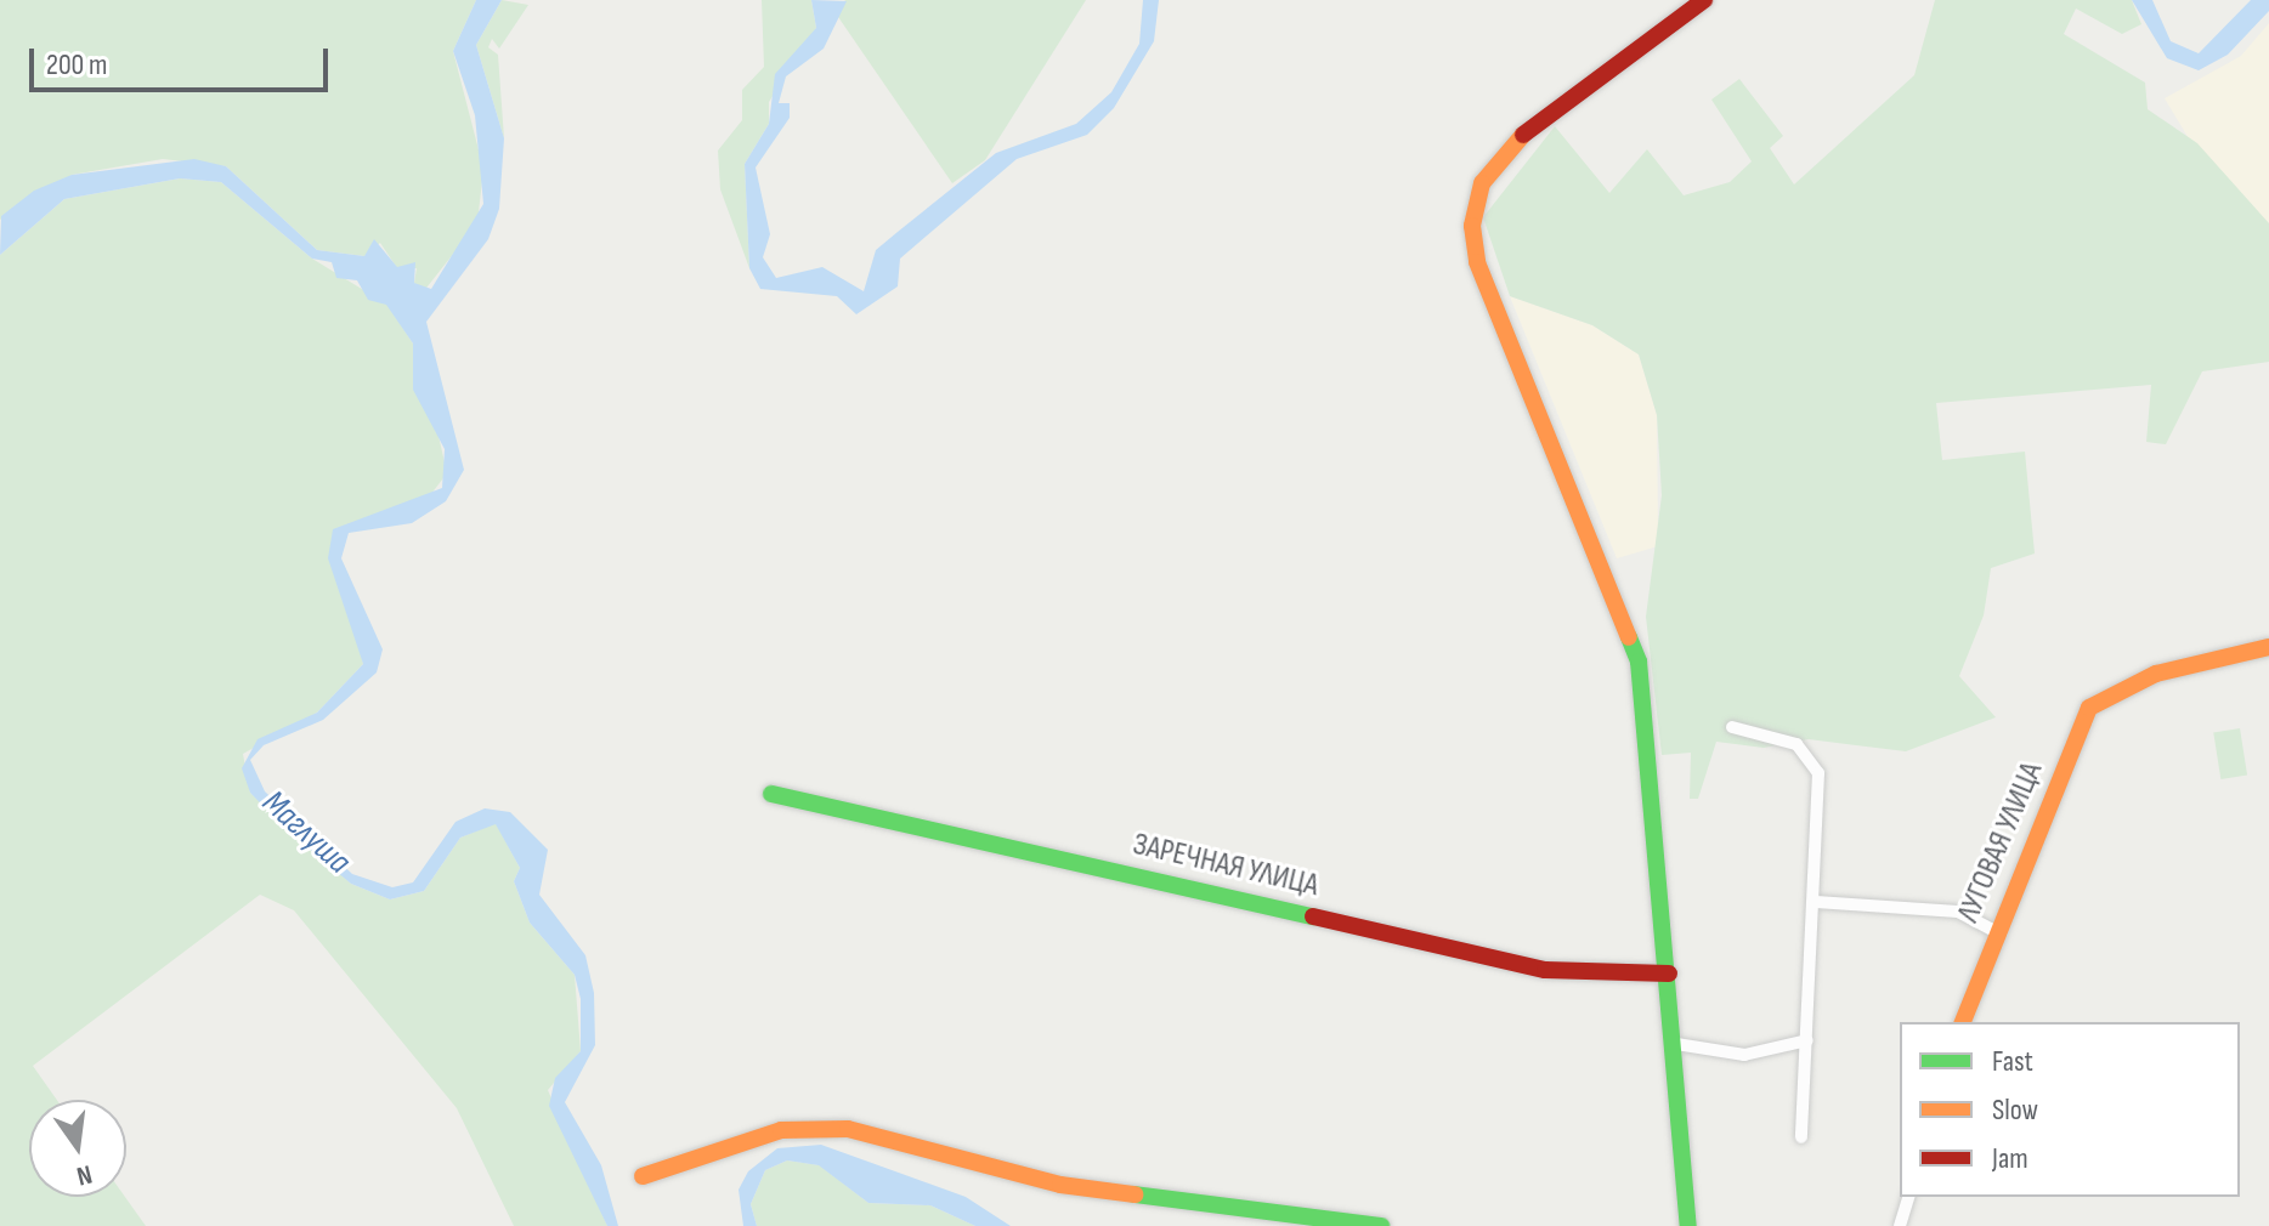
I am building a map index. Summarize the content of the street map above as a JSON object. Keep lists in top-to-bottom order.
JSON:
{
  "streets": {
    "street": ["ЛУГОВАЯ УЛИЦА", "ЗАРЕЧНАЯ УЛИЦА"]
  },
  "water": ["Маглуша"],
  "legend": ["Fast", "Slow", "Jam"],
  "scale_bar": "200 m",
  "north": "bottom"
}
